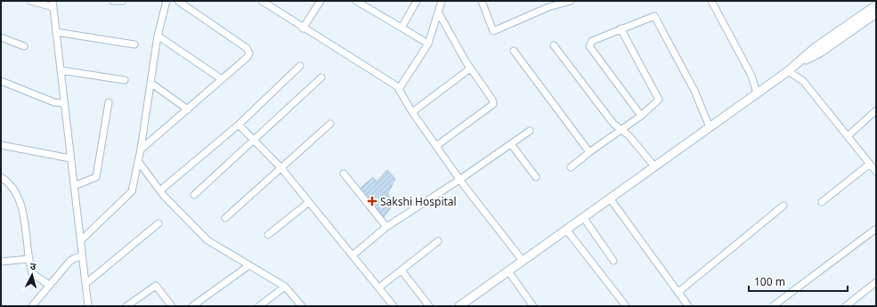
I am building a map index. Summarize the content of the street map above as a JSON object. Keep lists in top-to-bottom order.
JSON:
{
  "places": {
    "health": ["Sakshi Hospital"]
  },
  "scale_bar": "100 m",
  "north": "top"
}
